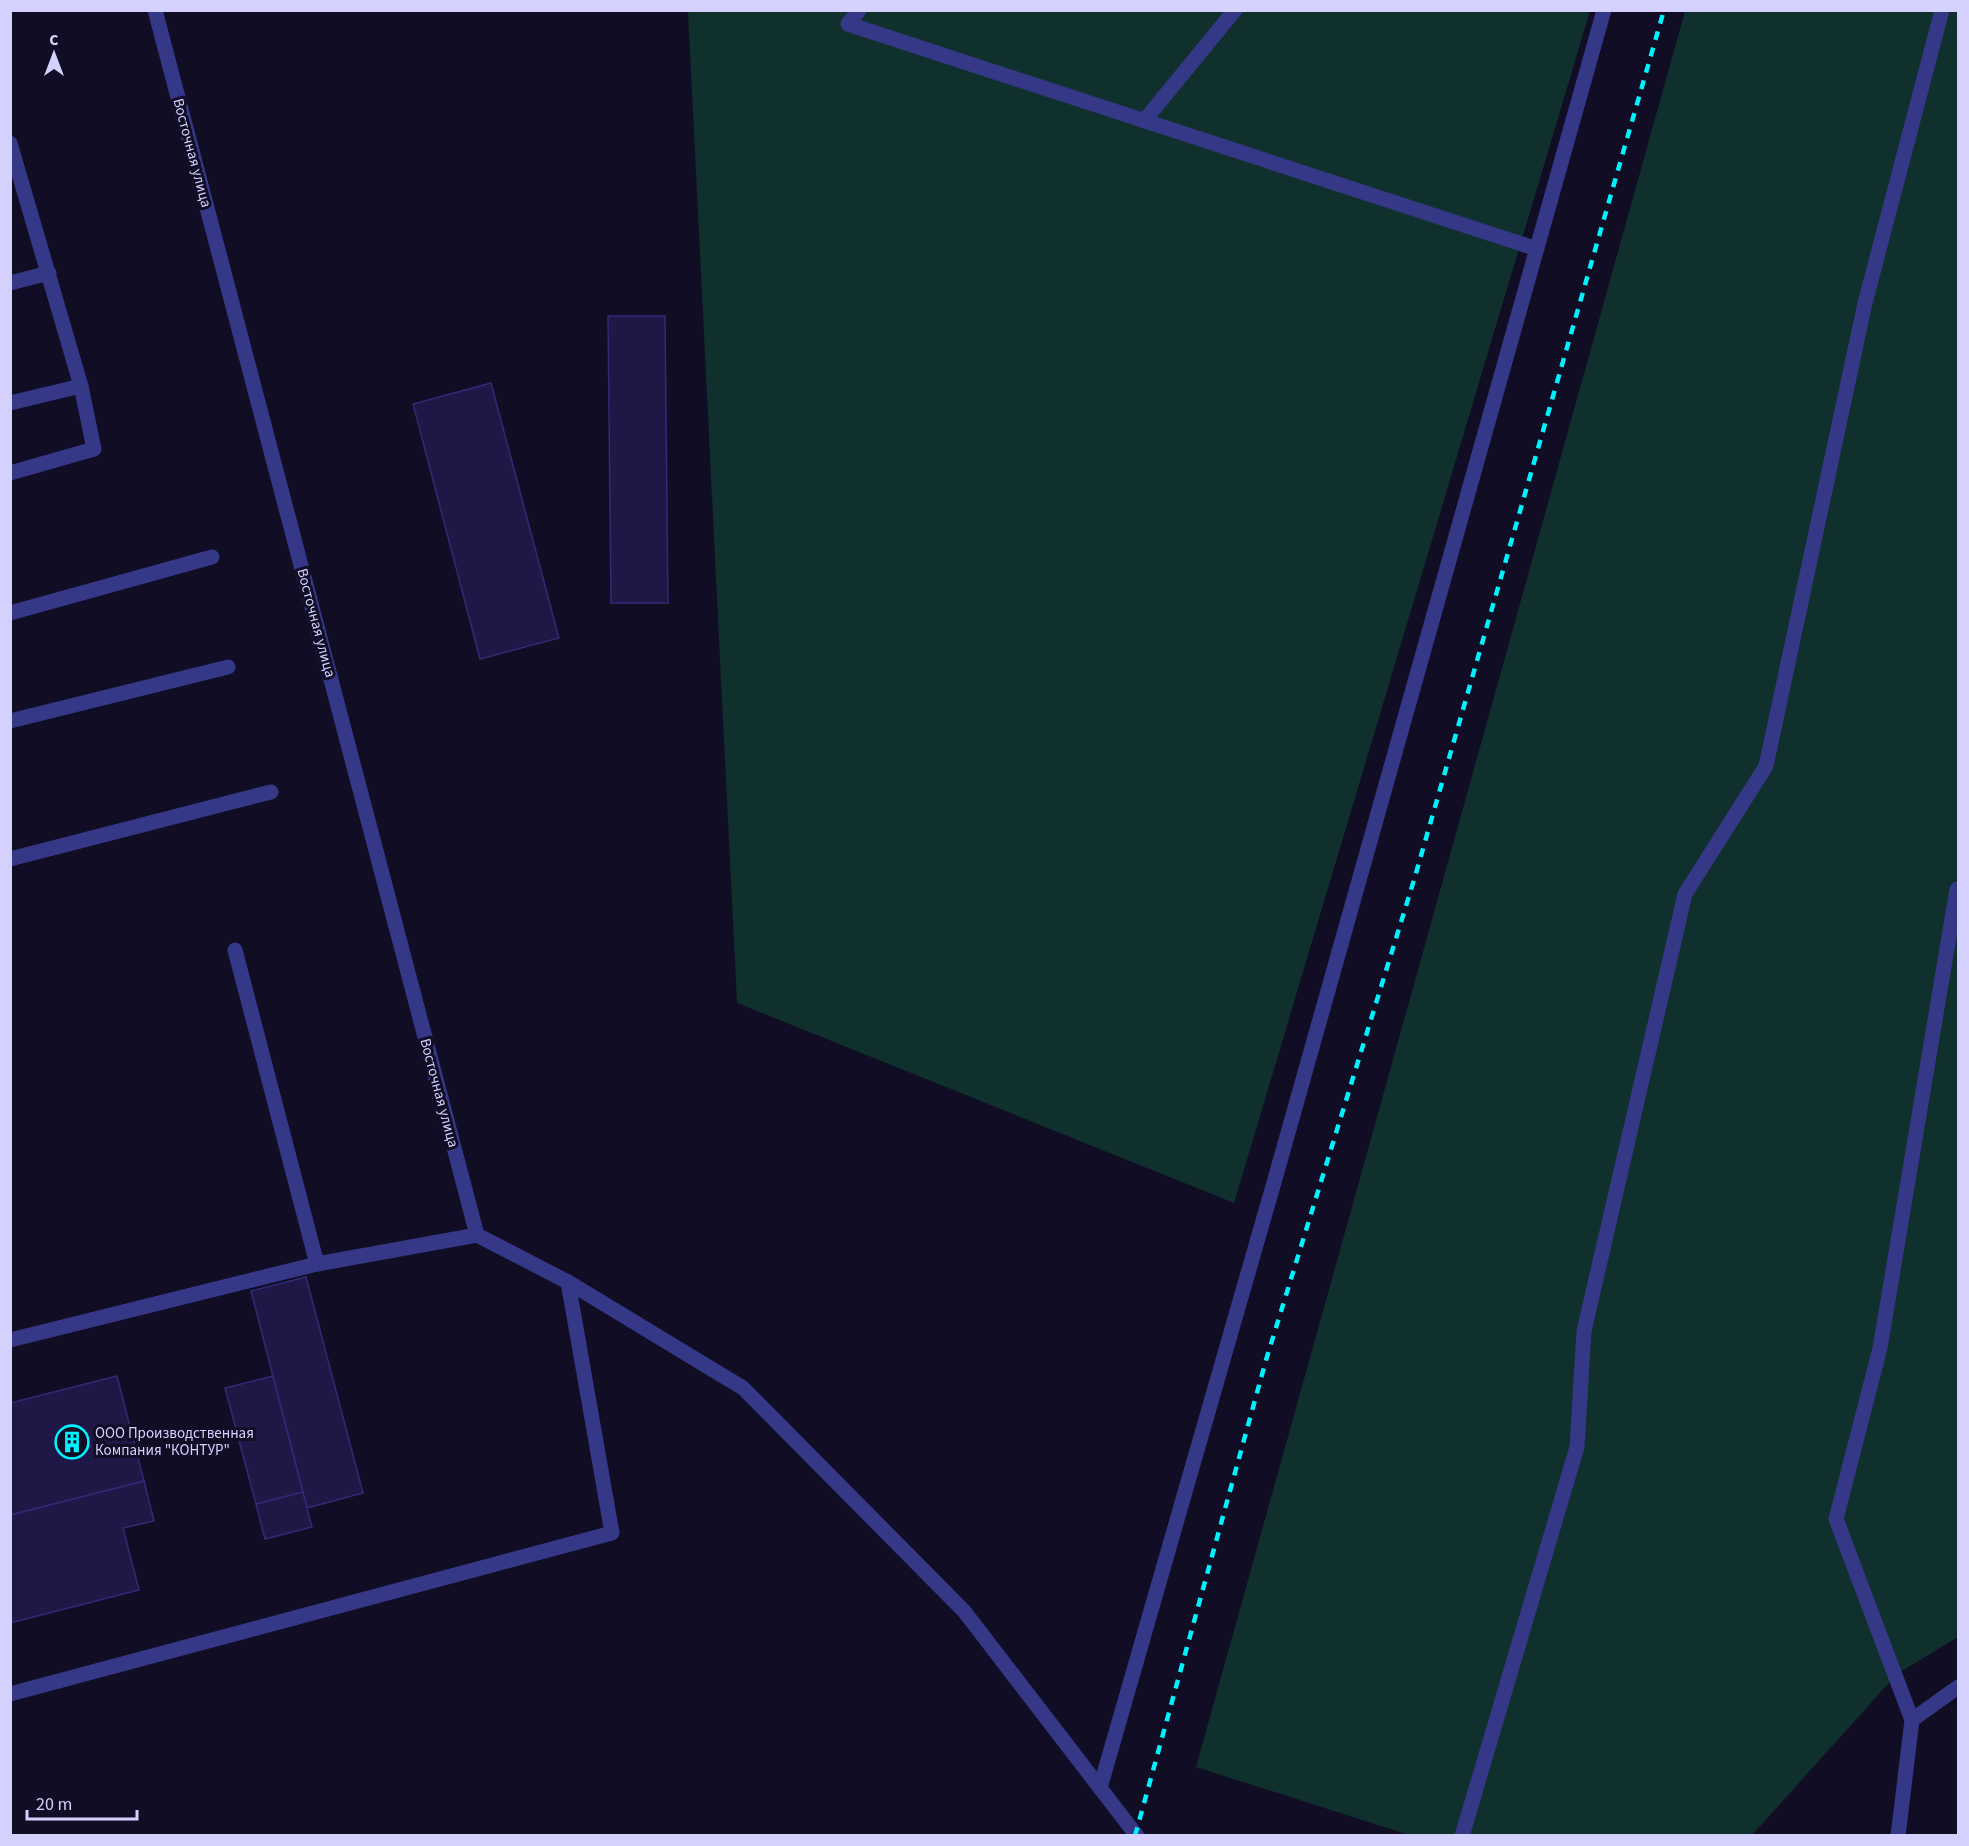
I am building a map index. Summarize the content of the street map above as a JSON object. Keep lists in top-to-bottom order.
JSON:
{
  "streets": {
    "street": ["Восточная улица"]
  },
  "places": {
    "building": ["ООО Производственная Компания \"КОНТУР\""]
  },
  "scale_bar": "20 m",
  "north": "top"
}
